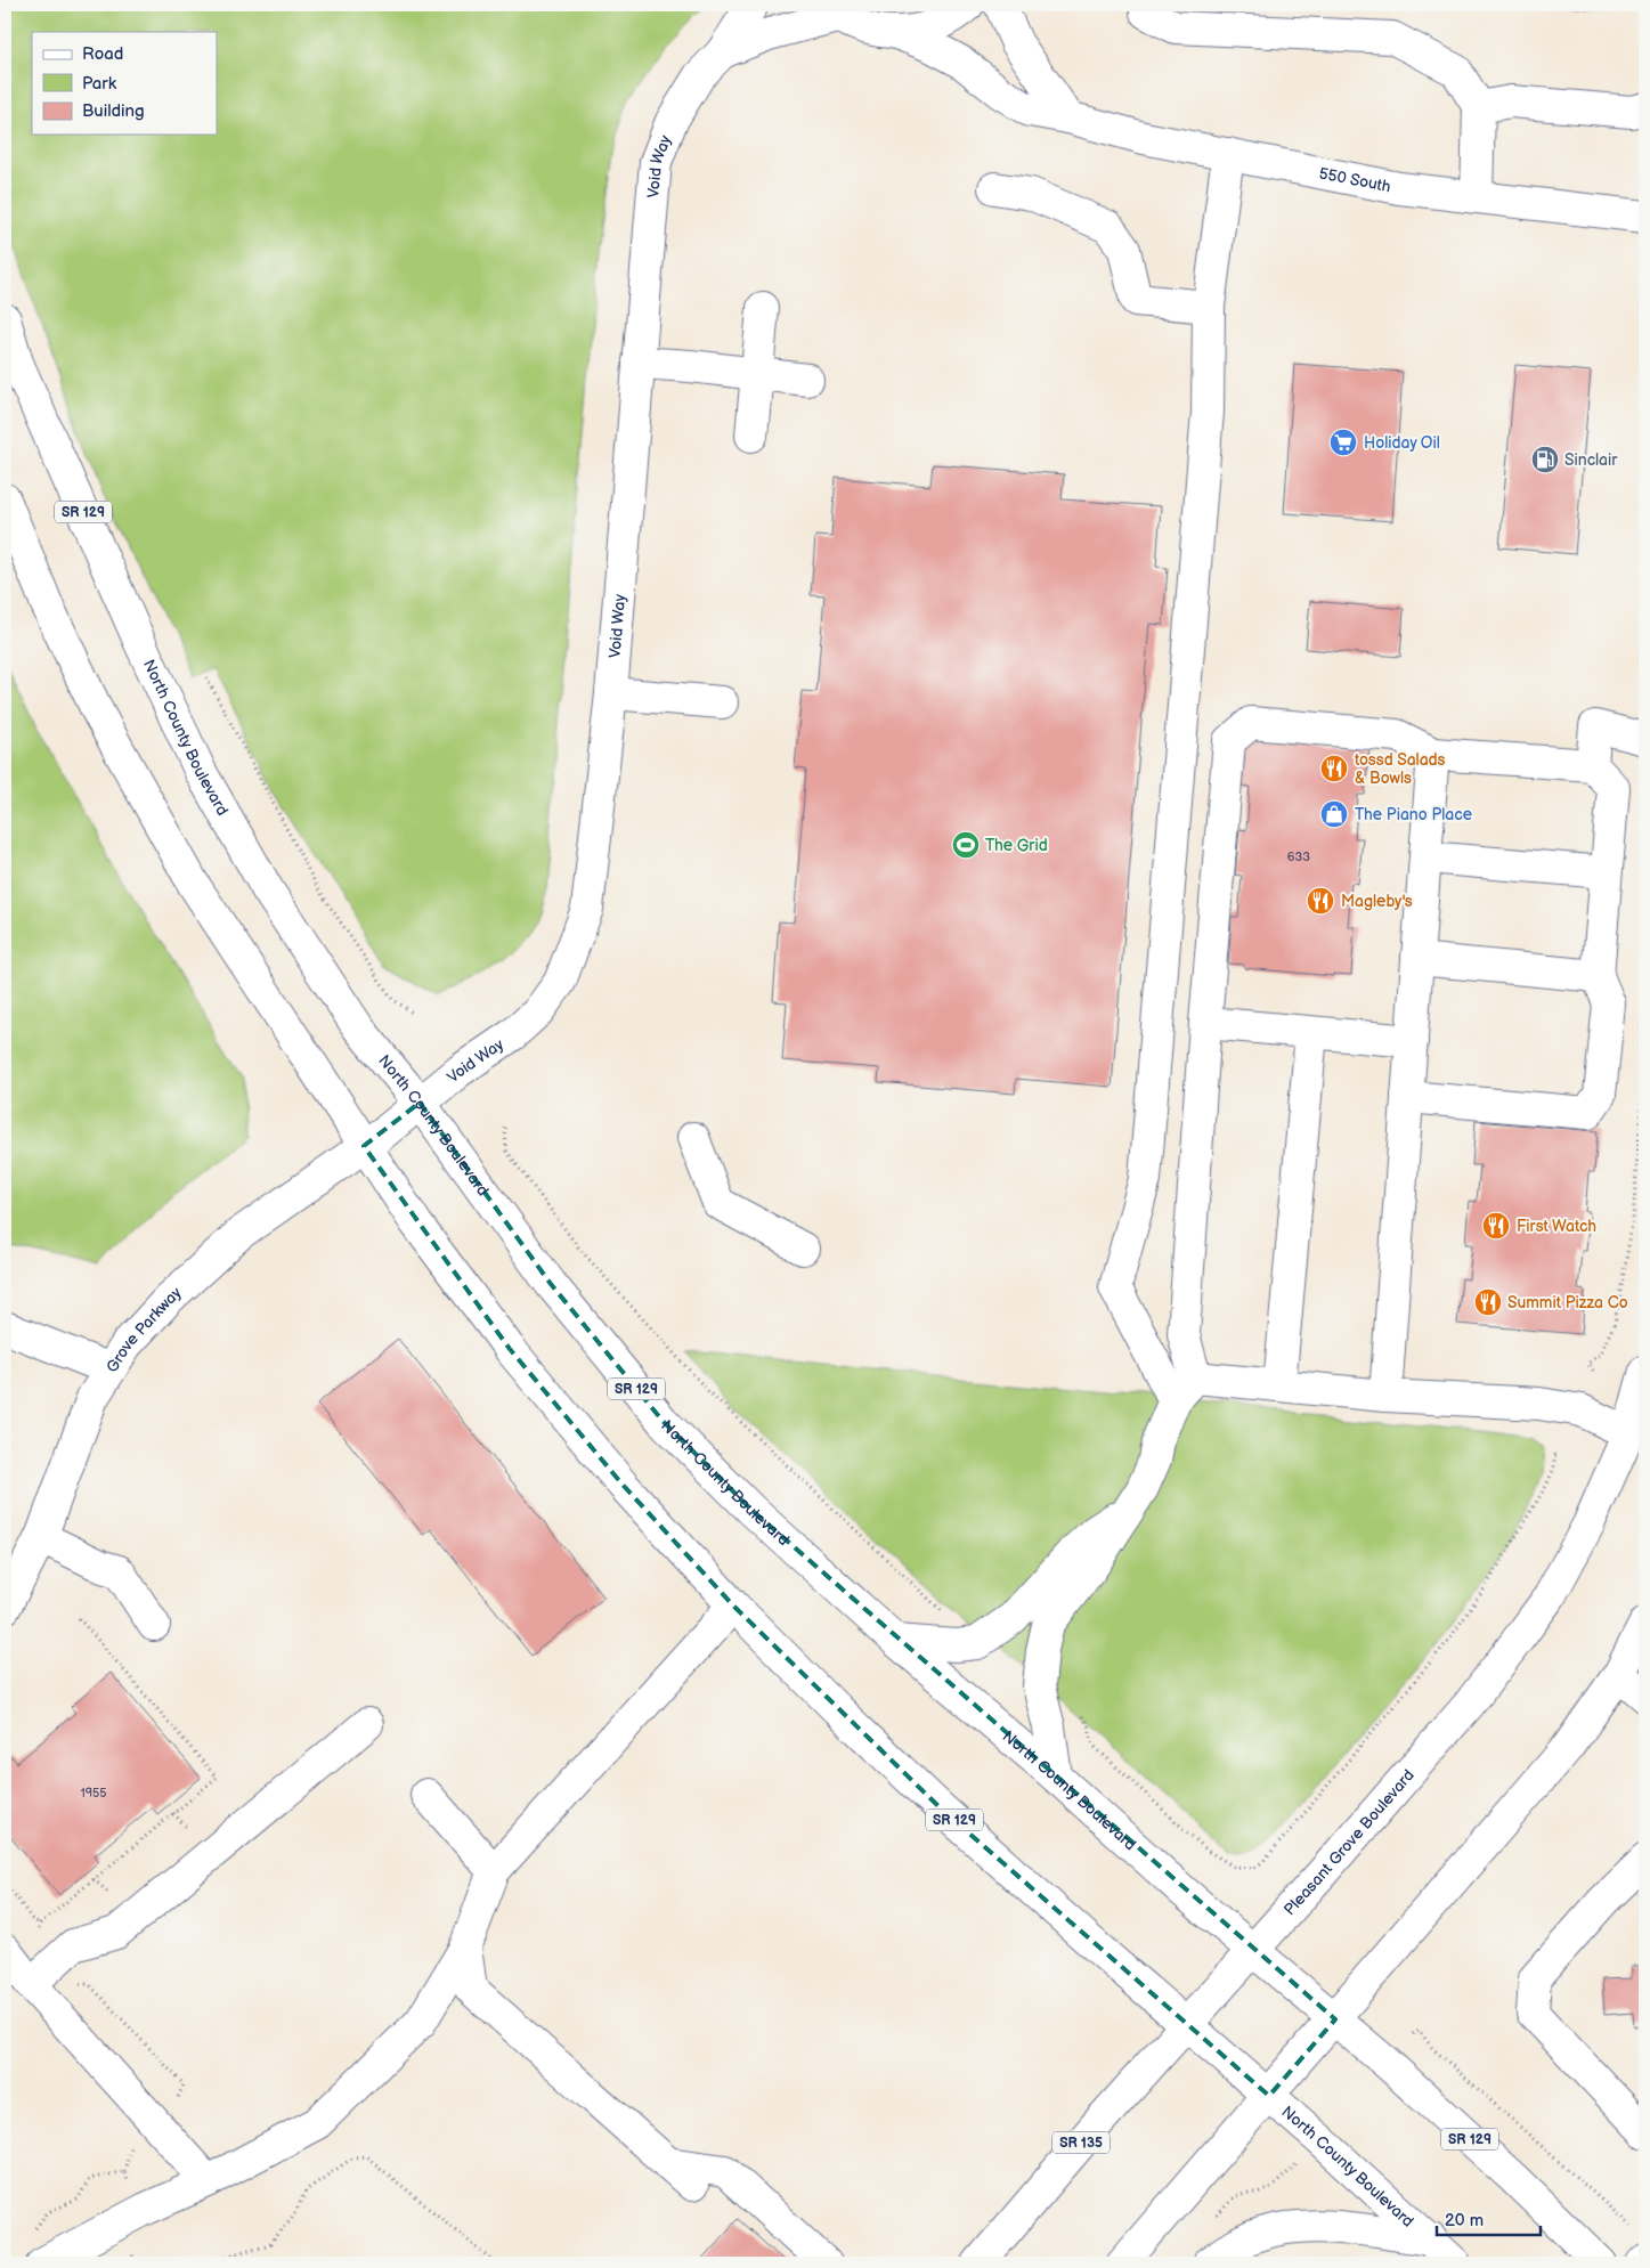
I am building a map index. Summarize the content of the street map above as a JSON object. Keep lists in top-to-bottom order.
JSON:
{
  "streets": {
    "main road": [
      "Void Way",
      "550 South",
      "SR 129",
      "North County Boulevard",
      "Grove Parkway",
      "Pleasant Grove Boulevard",
      "SR 135"
    ]
  },
  "crossings": [
    ["Void Way", "North County Boulevard"],
    ["Void Way", "Grove Parkway"],
    ["North County Boulevard", "Grove Parkway"],
    ["North County Boulevard", "Pleasant Grove Boulevard"]
  ],
  "places": {
    "supermarket": ["Holiday Oil"],
    "fuel station": ["Sinclair"],
    "restaurant": [
      "tossd Salads & Bowls",
      "Magleby's",
      "First Watch",
      "Summit Pizza Co"
    ],
    "shop": ["The Piano Place"],
    "sports": ["The Grid"]
  },
  "house_numbers": ["633", "1955"],
  "legend": ["Road", "Park", "Building"],
  "scale_bar": "20 m"
}
